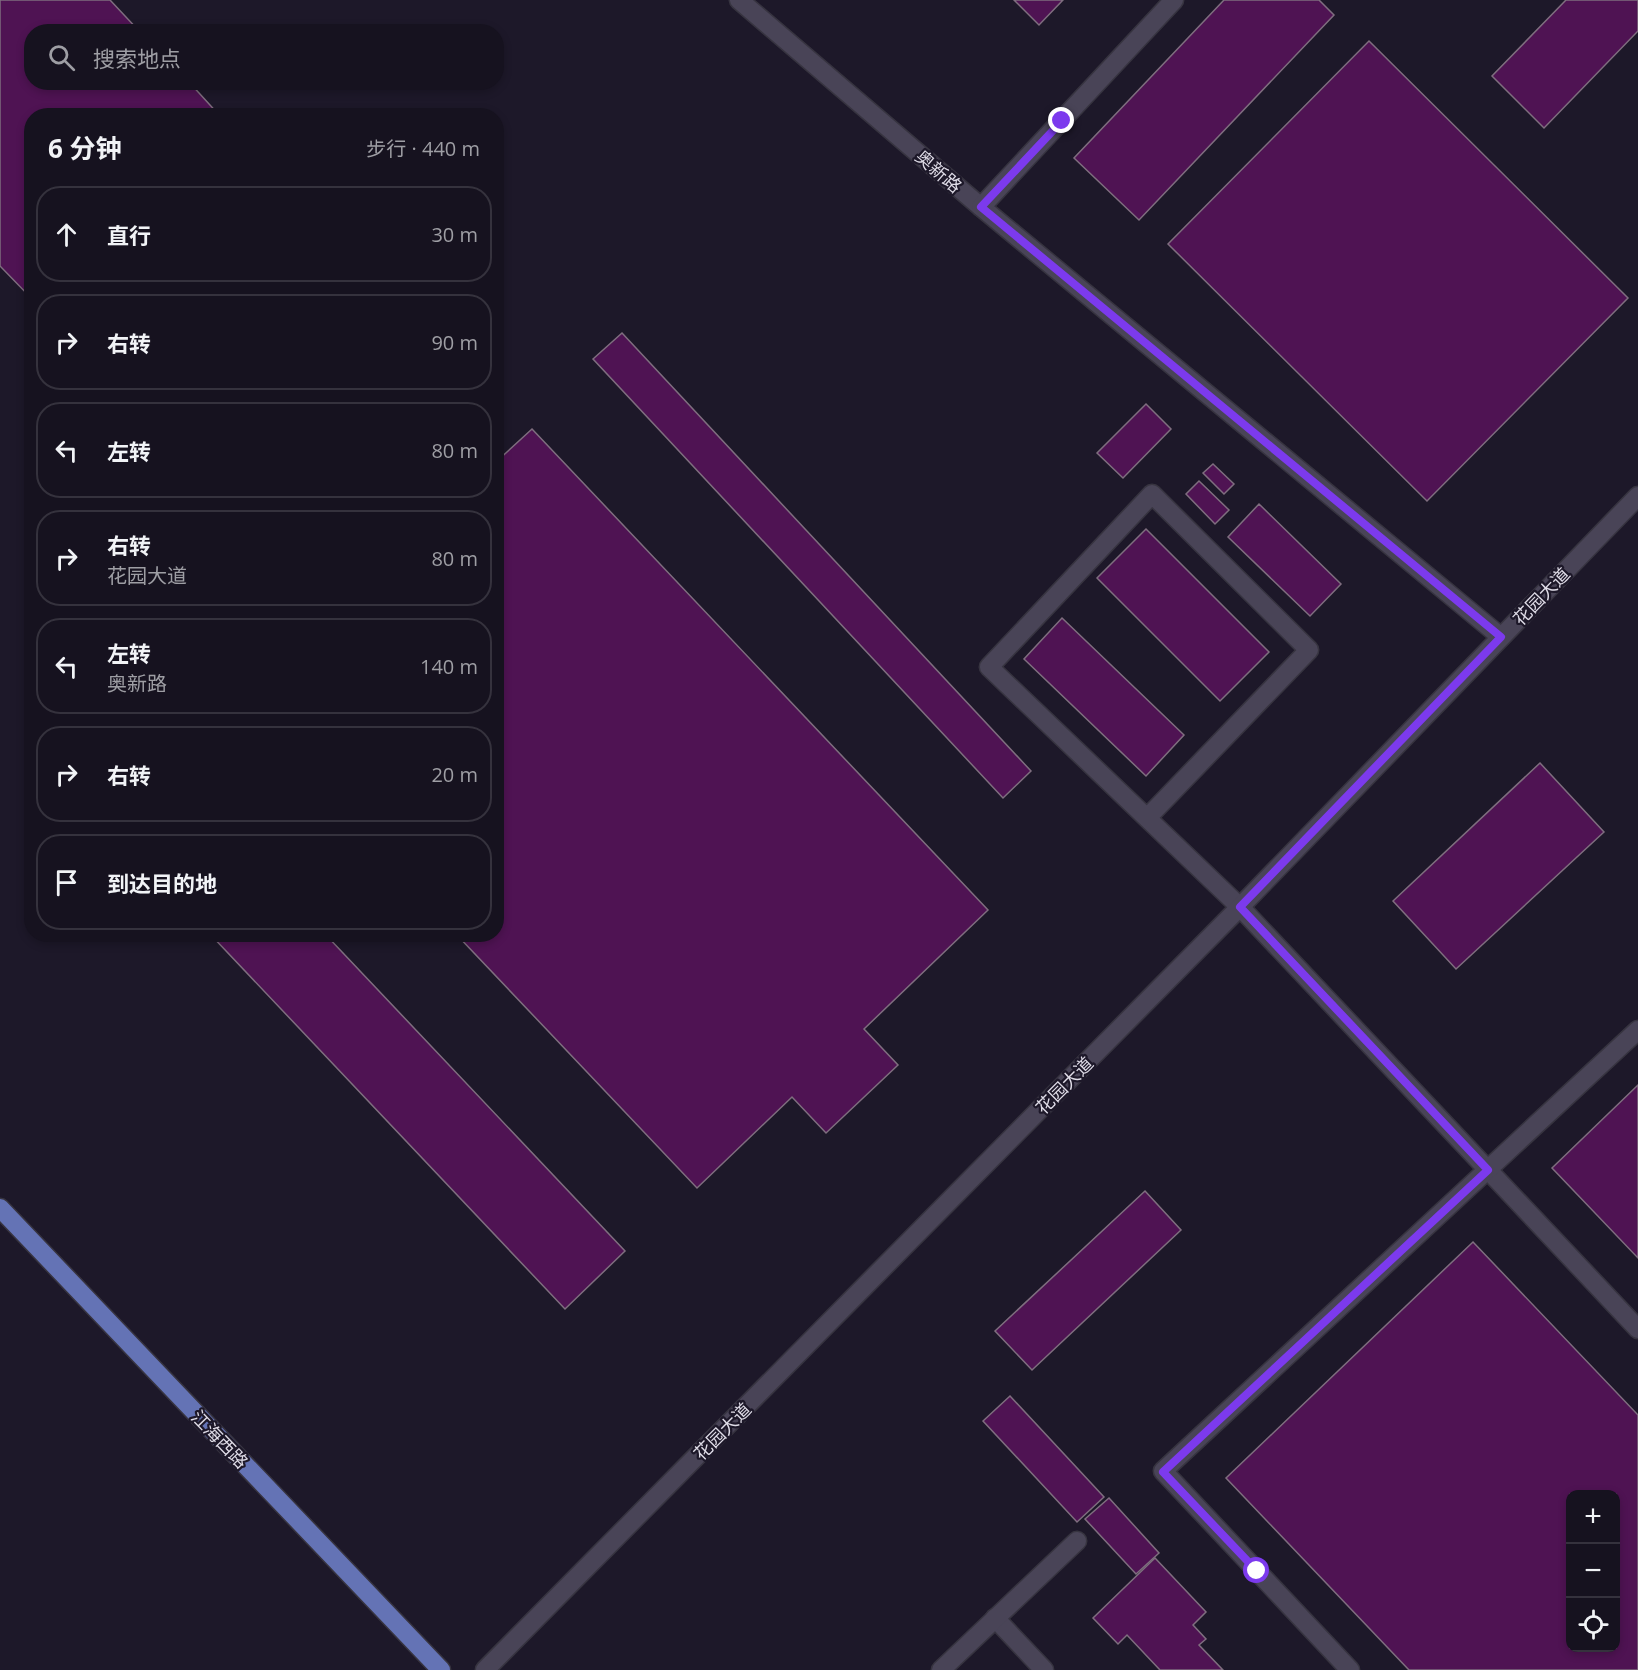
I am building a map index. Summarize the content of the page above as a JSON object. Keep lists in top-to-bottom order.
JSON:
{
  "streets": {
    "main road": ["江海西路"],
    "street": ["奥新路", "花园大道"]
  },
  "crossings": [
    ["奥新路", "花园大道"]
  ],
  "page": {
    "search": "搜索地点",
    "heading": ["6 分钟", "步行 · 440 m"],
    "list": [
      ["直行", "30 m"],
      ["右转", "90 m"],
      ["左转", "80 m"],
      ["右转", "花园大道", "80 m"],
      ["左转", "奥新路", "140 m"],
      ["右转", "20 m"],
      "到达目的地"
    ],
    "map_buttons": ["+", "−"]
  }
}
